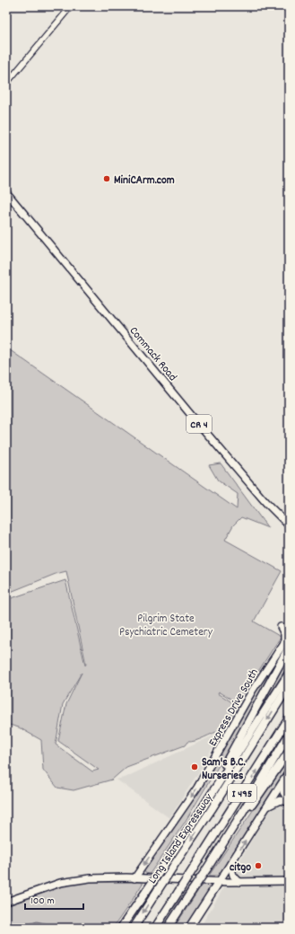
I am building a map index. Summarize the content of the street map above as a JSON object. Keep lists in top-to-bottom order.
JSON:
{
  "streets": {
    "highway": ["I 495", "Long Island Expressway"],
    "main road": ["Commack Road", "CR 4", "Express Drive South"]
  },
  "one_way": ["Express Drive South"],
  "parks": ["Pilgrim State Psychiatric Cemetery"],
  "places": ["MiniCArm.com", "Sam's B.C. Nurseries", "citgo"],
  "scale_bar": "100 m"
}
